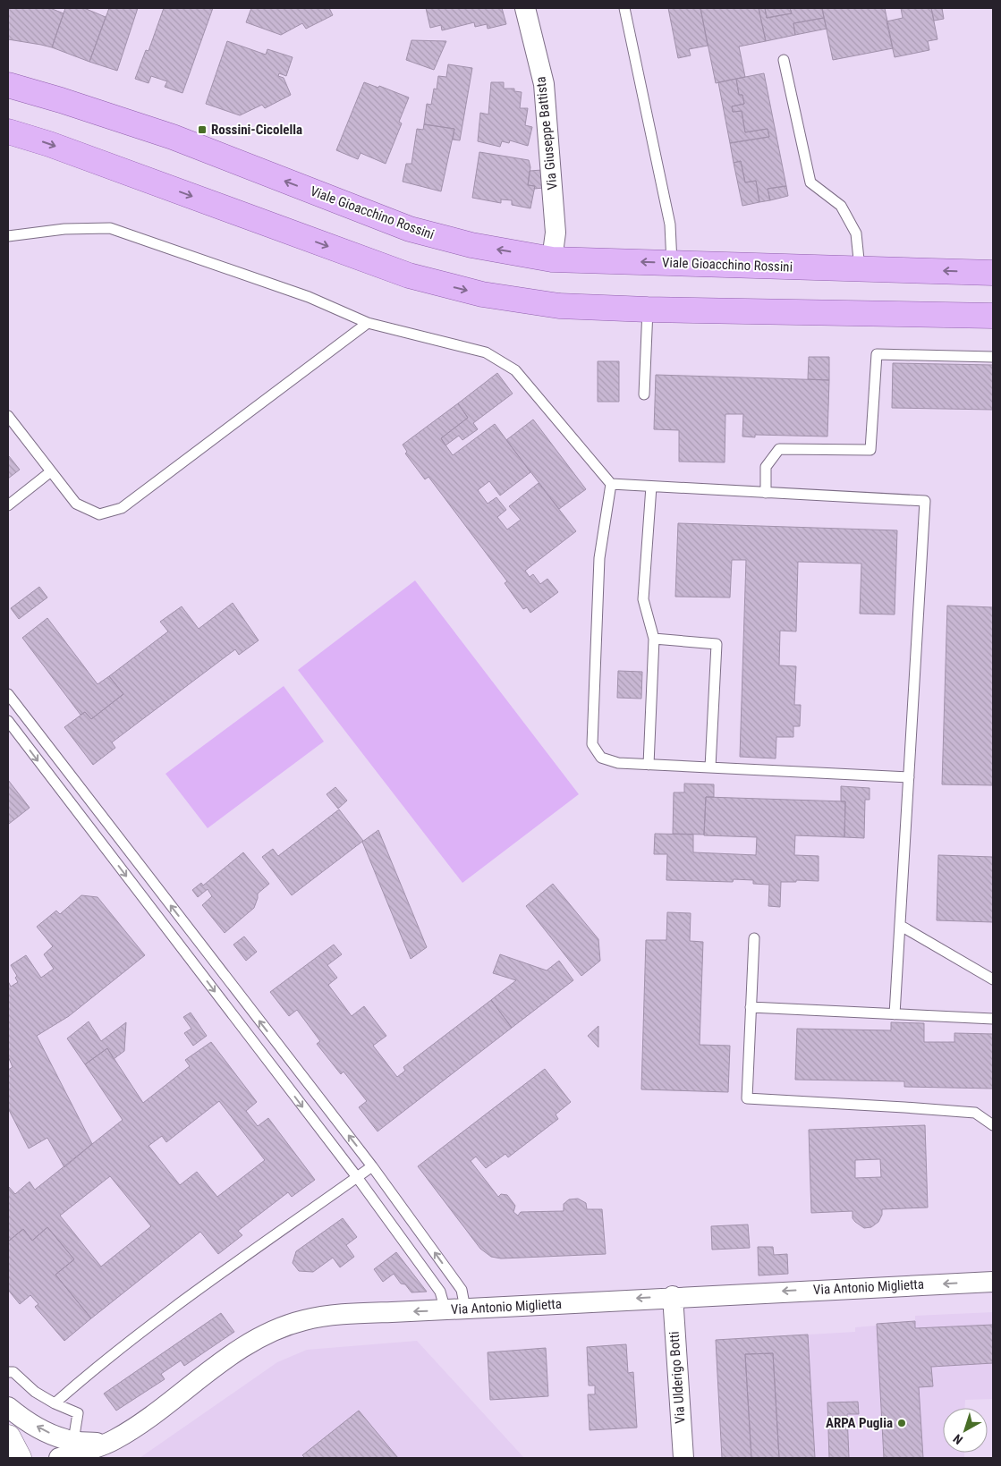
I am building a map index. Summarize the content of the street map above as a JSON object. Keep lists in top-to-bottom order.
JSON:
{
  "streets": {
    "main road": ["Viale Gioacchino Rossini"],
    "street": ["Via Giuseppe Battista", "Via Antonio Miglietta", "Via Ulderigo Botti"]
  },
  "crossings": [
    ["Via Giuseppe Battista", "Viale Gioacchino Rossini"],
    ["Via Antonio Miglietta", "Via Ulderigo Botti"]
  ],
  "one_way": ["Via Antonio Miglietta"],
  "places": {
    "transit": ["Rossini-Cicolella"],
    "other": ["ARPA Puglia"]
  },
  "north": "bottom left"
}
